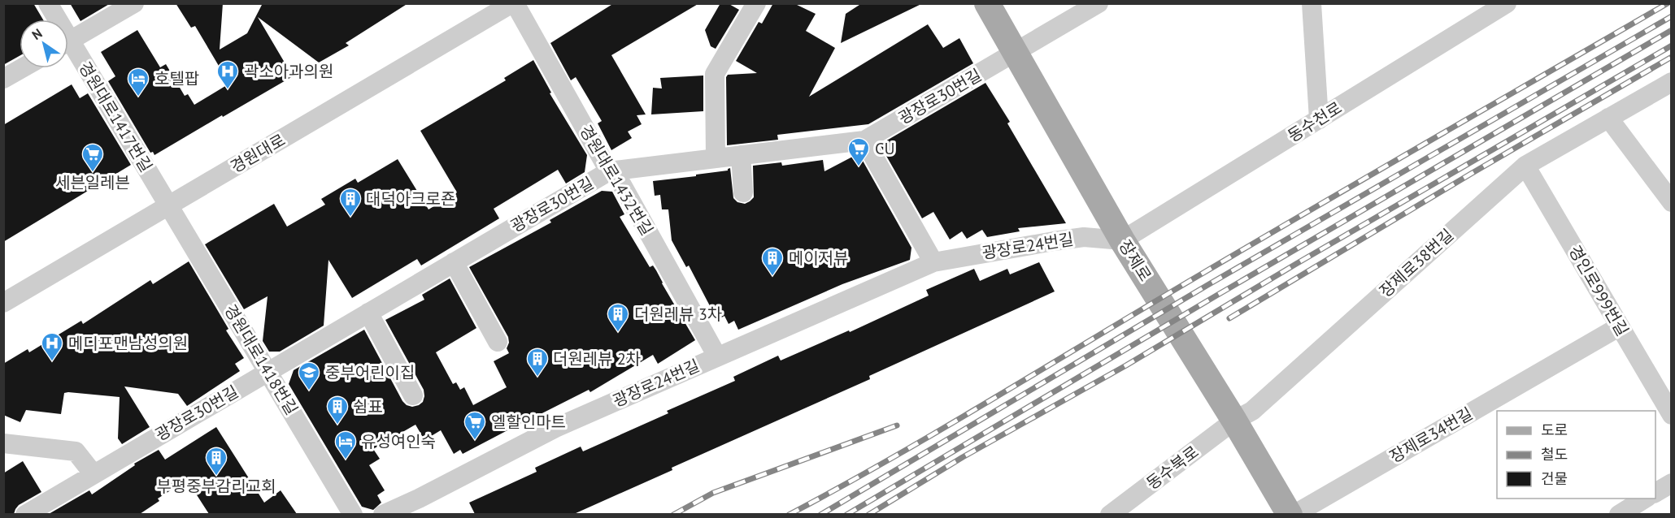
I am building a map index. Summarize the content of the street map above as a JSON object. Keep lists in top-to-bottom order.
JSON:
{
  "streets": {
    "main road": ["장제로"],
    "street": [
      "광장로30번길",
      "경원대로1417번길",
      "동수천로",
      "경원대로",
      "경원대로1432번길",
      "광장로24번길",
      "장제로38번길",
      "경인로999번길",
      "경원대로1418번길",
      "장제로34번길",
      "동수북로"
    ]
  },
  "crossings": [
    ["광장로30번길", "경원대로1432번길"],
    ["광장로30번길", "장제로"],
    ["광장로30번길", "경원대로1418번길"],
    ["경원대로1417번길", "경원대로"],
    ["경원대로1417번길", "경원대로1418번길"],
    ["동수천로", "광장로24번길"],
    ["동수천로", "장제로"],
    ["경원대로", "경원대로1432번길"],
    ["경원대로", "경원대로1418번길"],
    ["경원대로1432번길", "광장로24번길"],
    ["광장로24번길", "장제로"],
    ["장제로", "장제로38번길"],
    ["장제로", "동수북로"],
    ["장제로38번길", "경인로999번길"],
    ["장제로38번길", "동수북로"],
    ["경인로999번길", "장제로34번길"]
  ],
  "places": {
    "hospital": ["곽소아과의원", "메디포맨남성의원"],
    "hotel": ["호텔팝", "유성여인숙"],
    "supermarket": ["CU", "세븐일레븐", "엘할인마트"],
    "building": [
      "대덕아크로죤",
      "메이저뷰",
      "더원레뷰 3차",
      "더원레뷰 2차",
      "쉼표",
      "부평중부감리교회"
    ],
    "school or university": ["중부어린이집"]
  },
  "legend": ["도로", "철도", "건물"],
  "north": "top left"
}
